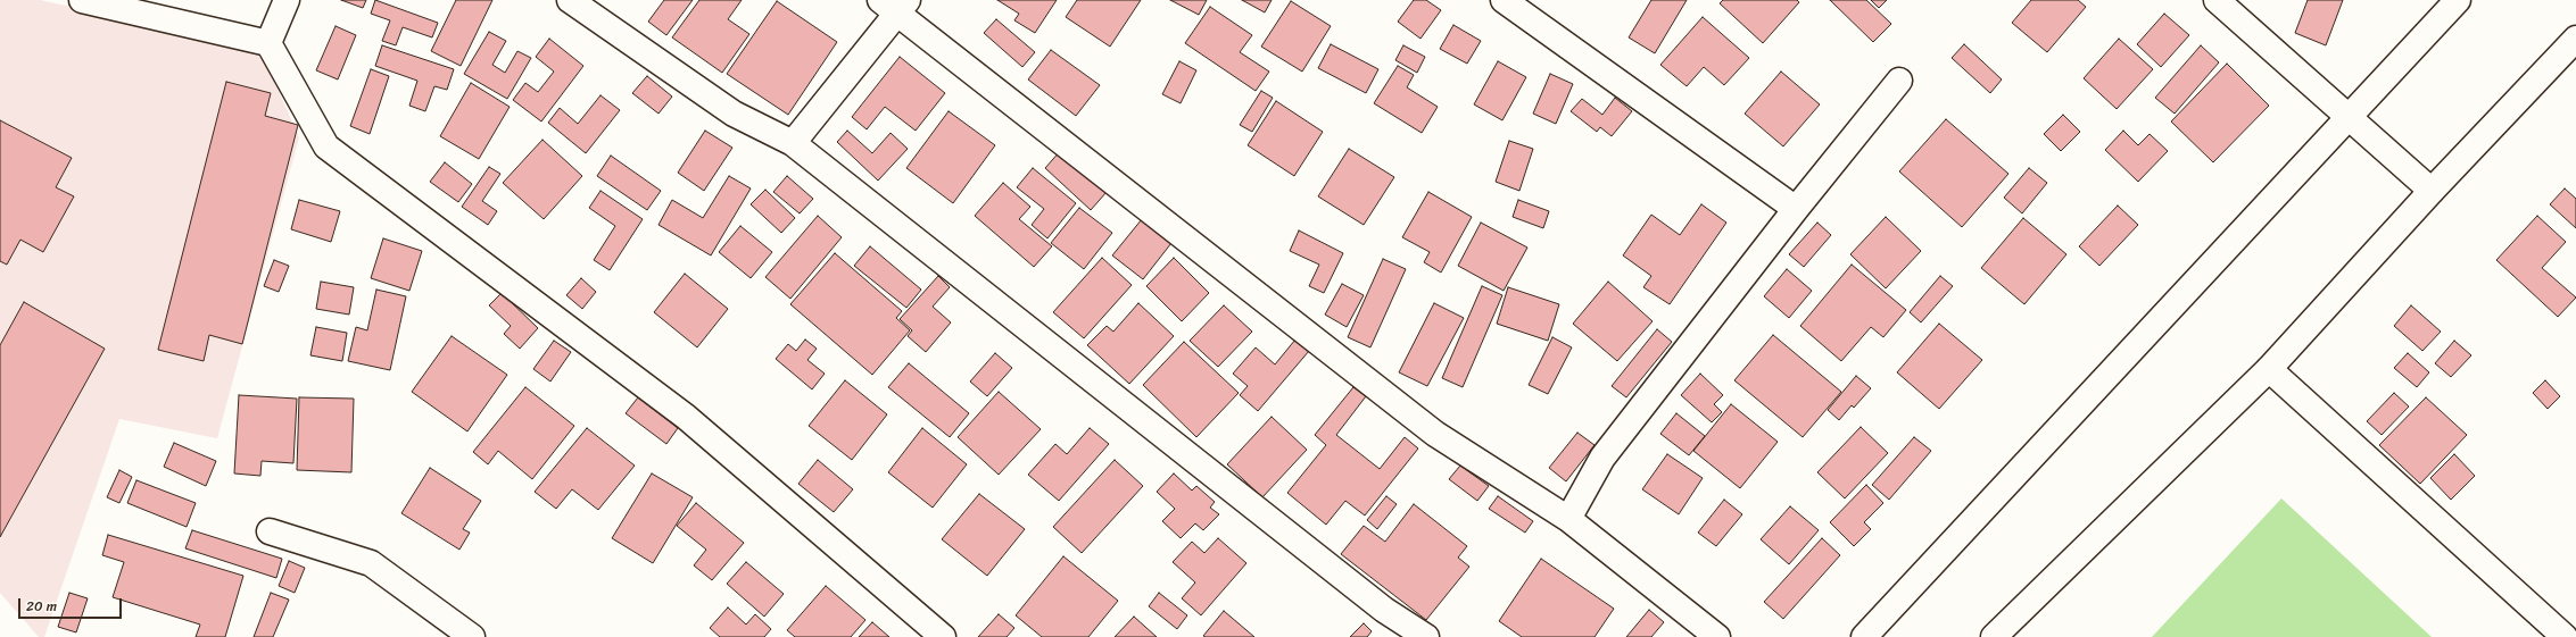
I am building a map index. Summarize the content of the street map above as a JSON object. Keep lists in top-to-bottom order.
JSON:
{
  "scale_bar": "20 m"
}
